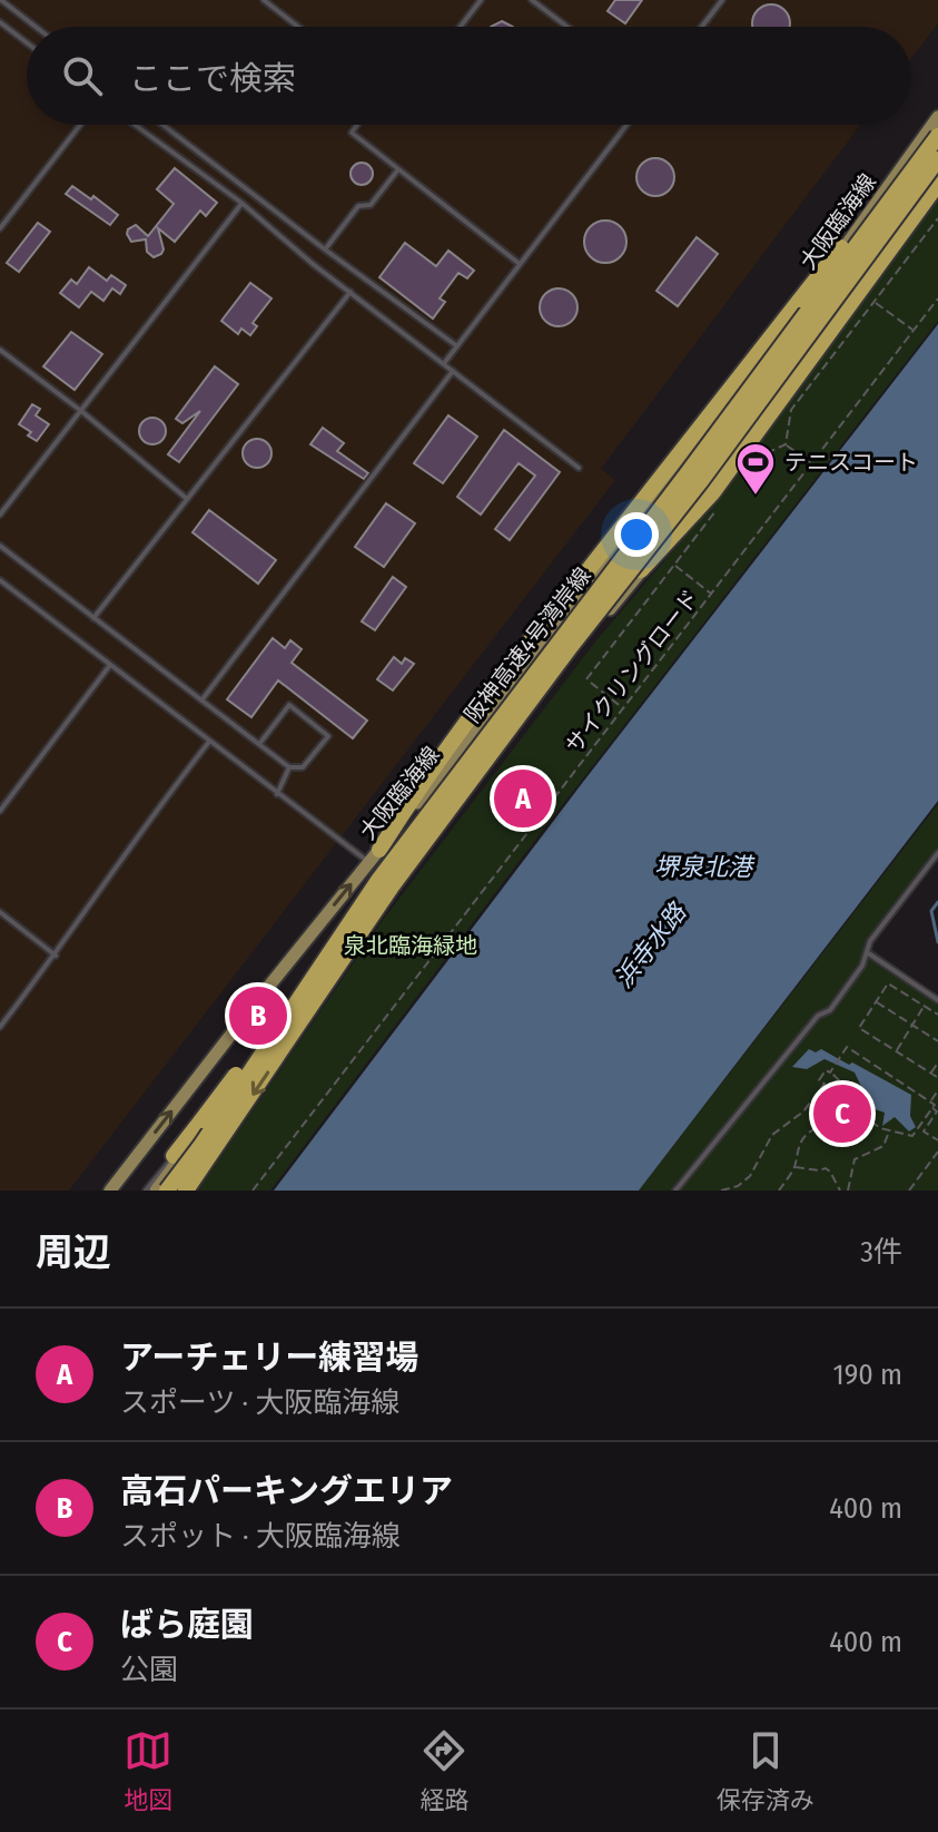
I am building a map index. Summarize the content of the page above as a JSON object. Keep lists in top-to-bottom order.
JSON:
{
  "streets": {
    "highway": ["阪神高速4号湾岸線"],
    "main road": ["大阪臨海線"],
    "path": ["サイクリングロード"]
  },
  "water": ["堺泉北港", "浜寺水路"],
  "parks": ["泉北臨海緑地"],
  "places": {
    "sports": ["テニスコート"]
  },
  "page": {
    "search": "ここで検索",
    "pins": ["A", "B", "C"],
    "heading": ["周辺", "3件"],
    "list": [
      {
        "mark": "A",
        "name": "アーチェリー練習場",
        "note": "スポーツ · 大阪臨海線",
        "value": "190 m"
      },
      {
        "mark": "B",
        "name": "高石パーキングエリア",
        "note": "スポット · 大阪臨海線",
        "value": "400 m"
      },
      {
        "mark": "C",
        "name": "ばら庭園",
        "note": "公園",
        "value": "400 m"
      }
    ],
    "nav": ["地図", "経路", "保存済み"]
  }
}
